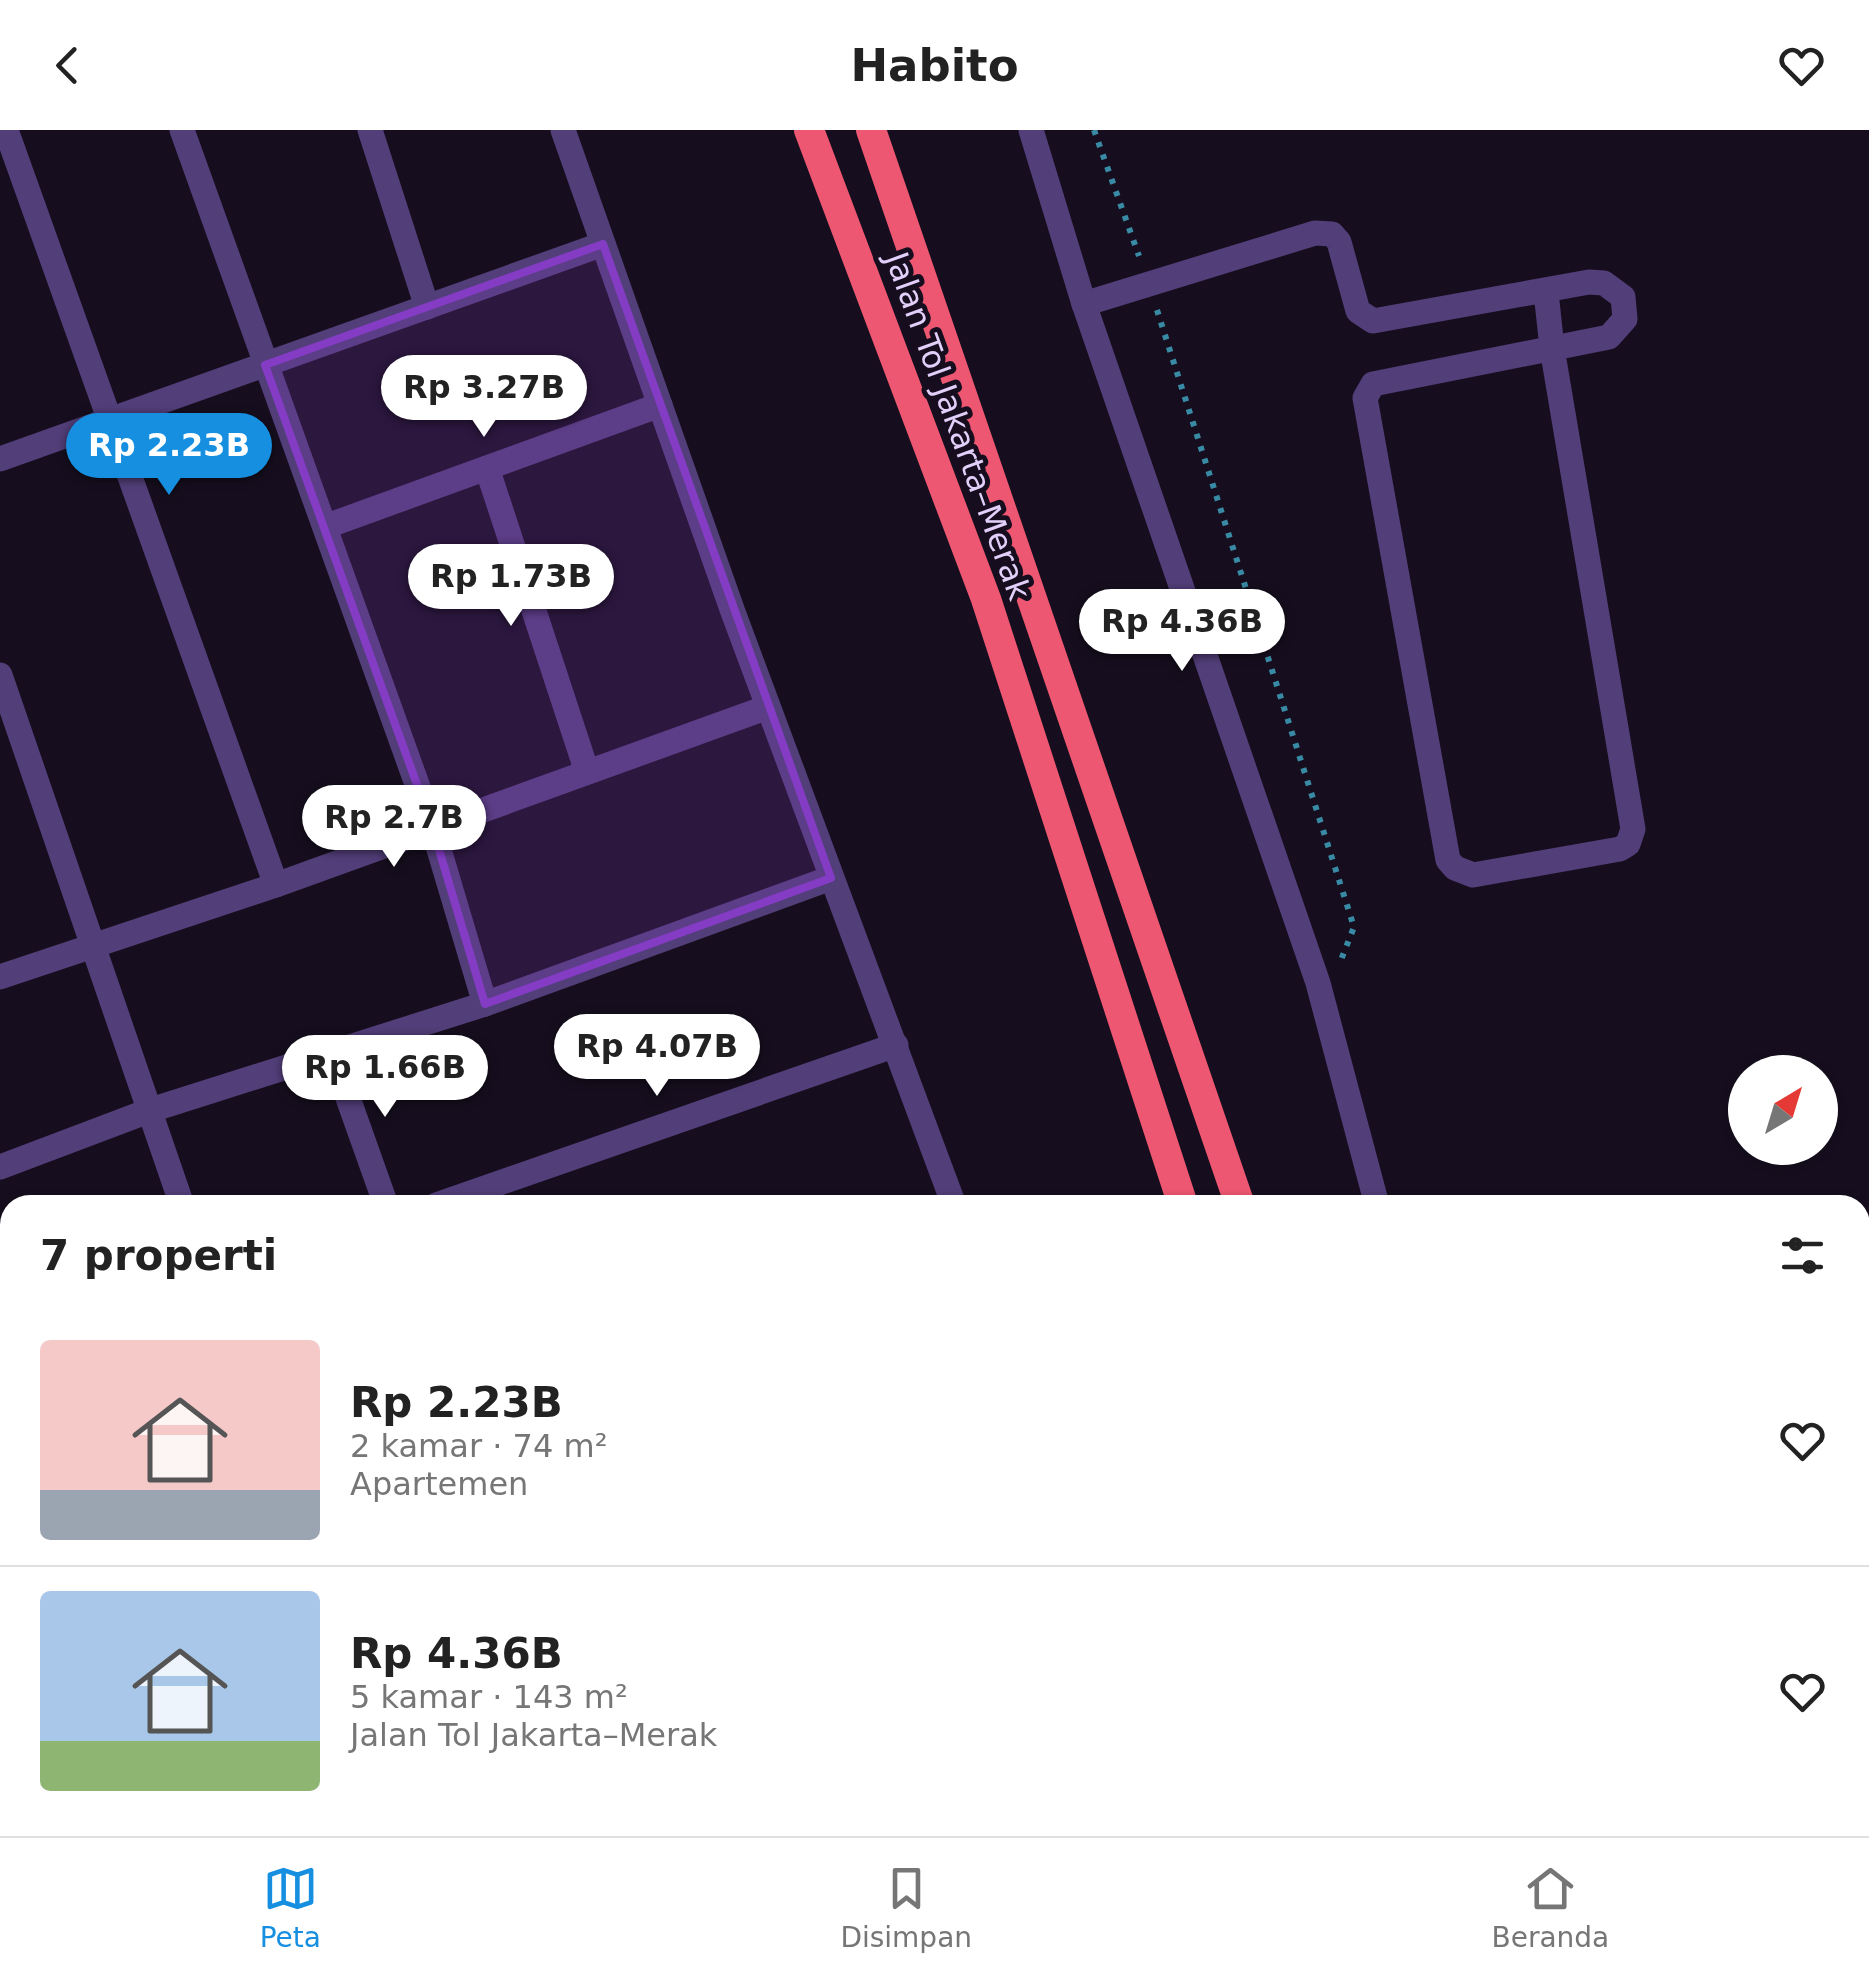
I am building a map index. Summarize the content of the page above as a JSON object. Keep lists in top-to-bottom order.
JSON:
{
  "streets": {
    "highway": ["Jalan Tol Jakarta–Merak"]
  },
  "north": "top right",
  "page": {
    "header": "Habito",
    "price": [
      "Rp 3.27B",
      "Rp 2.23B",
      "Rp 1.73B",
      "Rp 4.36B",
      "Rp 2.7B",
      "Rp 4.07B",
      "Rp 1.66B"
    ],
    "heading": "7 properti",
    "list": [
      {
        "name": "Rp 2.23B",
        "note": "2 kamar · 74 m² · Apartemen"
      },
      {
        "name": "Rp 4.36B",
        "note": "5 kamar · 143 m² · Jalan Tol Jakarta–Merak"
      }
    ],
    "tabs": ["Peta", "Disimpan", "Beranda"]
  }
}
